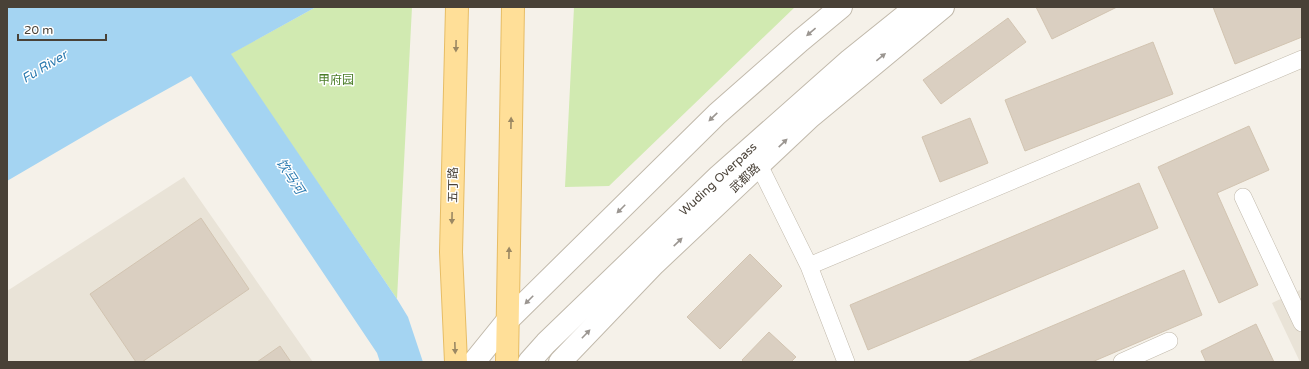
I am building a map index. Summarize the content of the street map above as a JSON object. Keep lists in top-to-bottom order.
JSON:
{
  "streets": {
    "main road": ["五丁路"],
    "street": ["武都路", "Wuding Overpass"]
  },
  "water": ["Fu River", "饮马河"],
  "parks": ["甲府园"],
  "scale_bar": "20 m"
}
